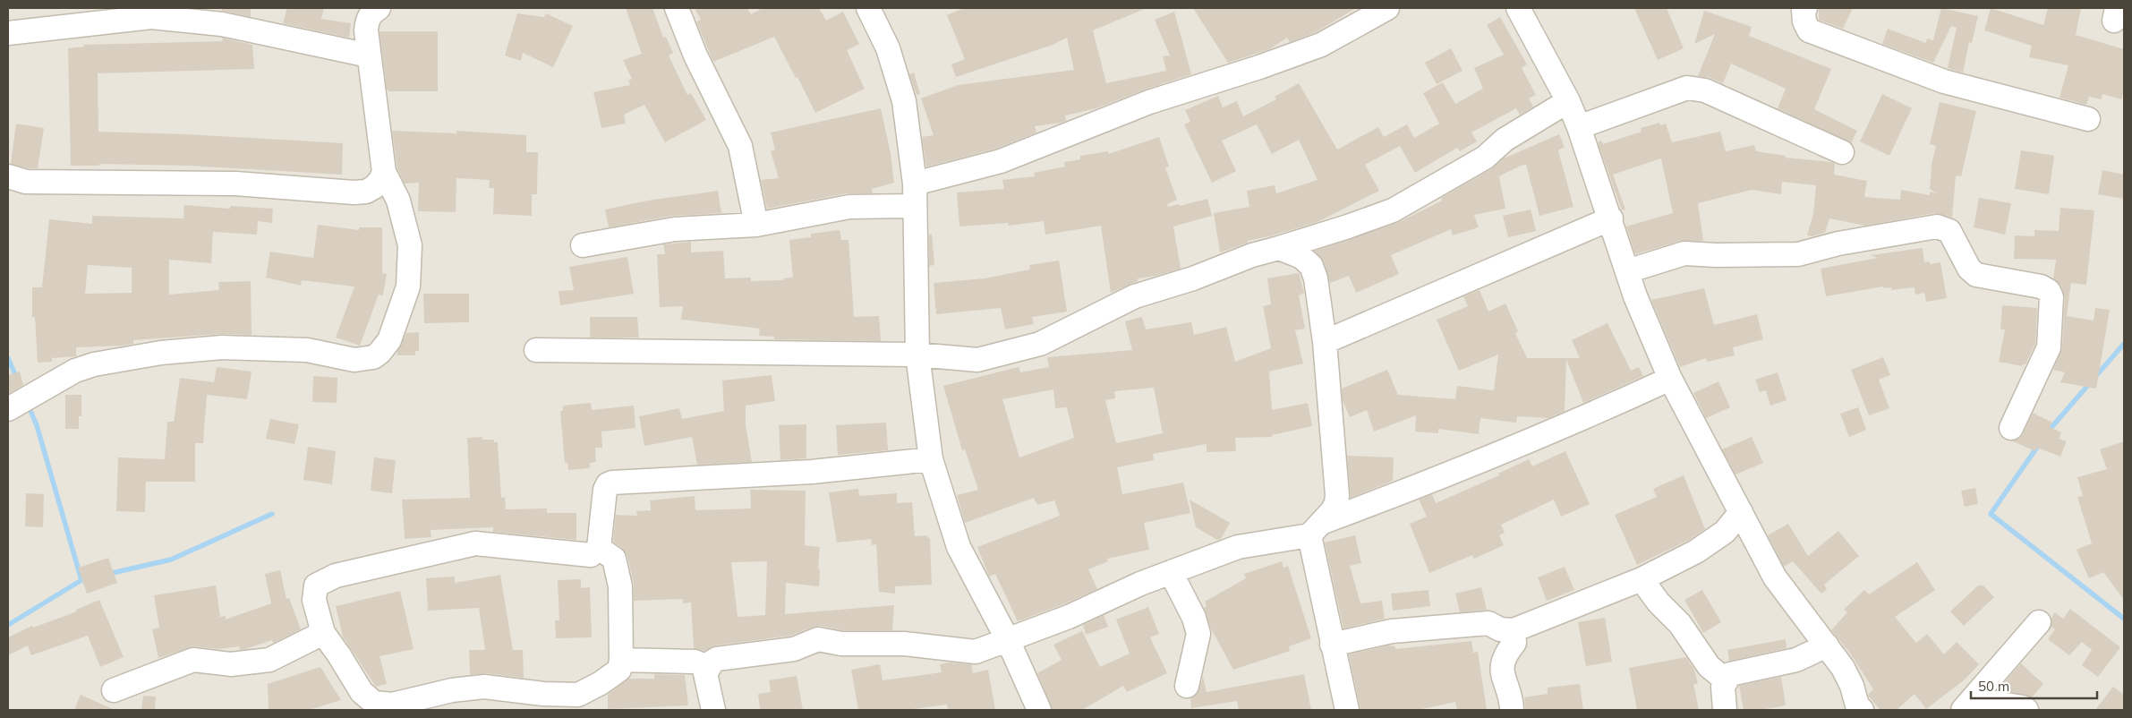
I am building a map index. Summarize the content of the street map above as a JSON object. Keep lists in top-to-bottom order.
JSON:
{
  "scale_bar": "50 m"
}
